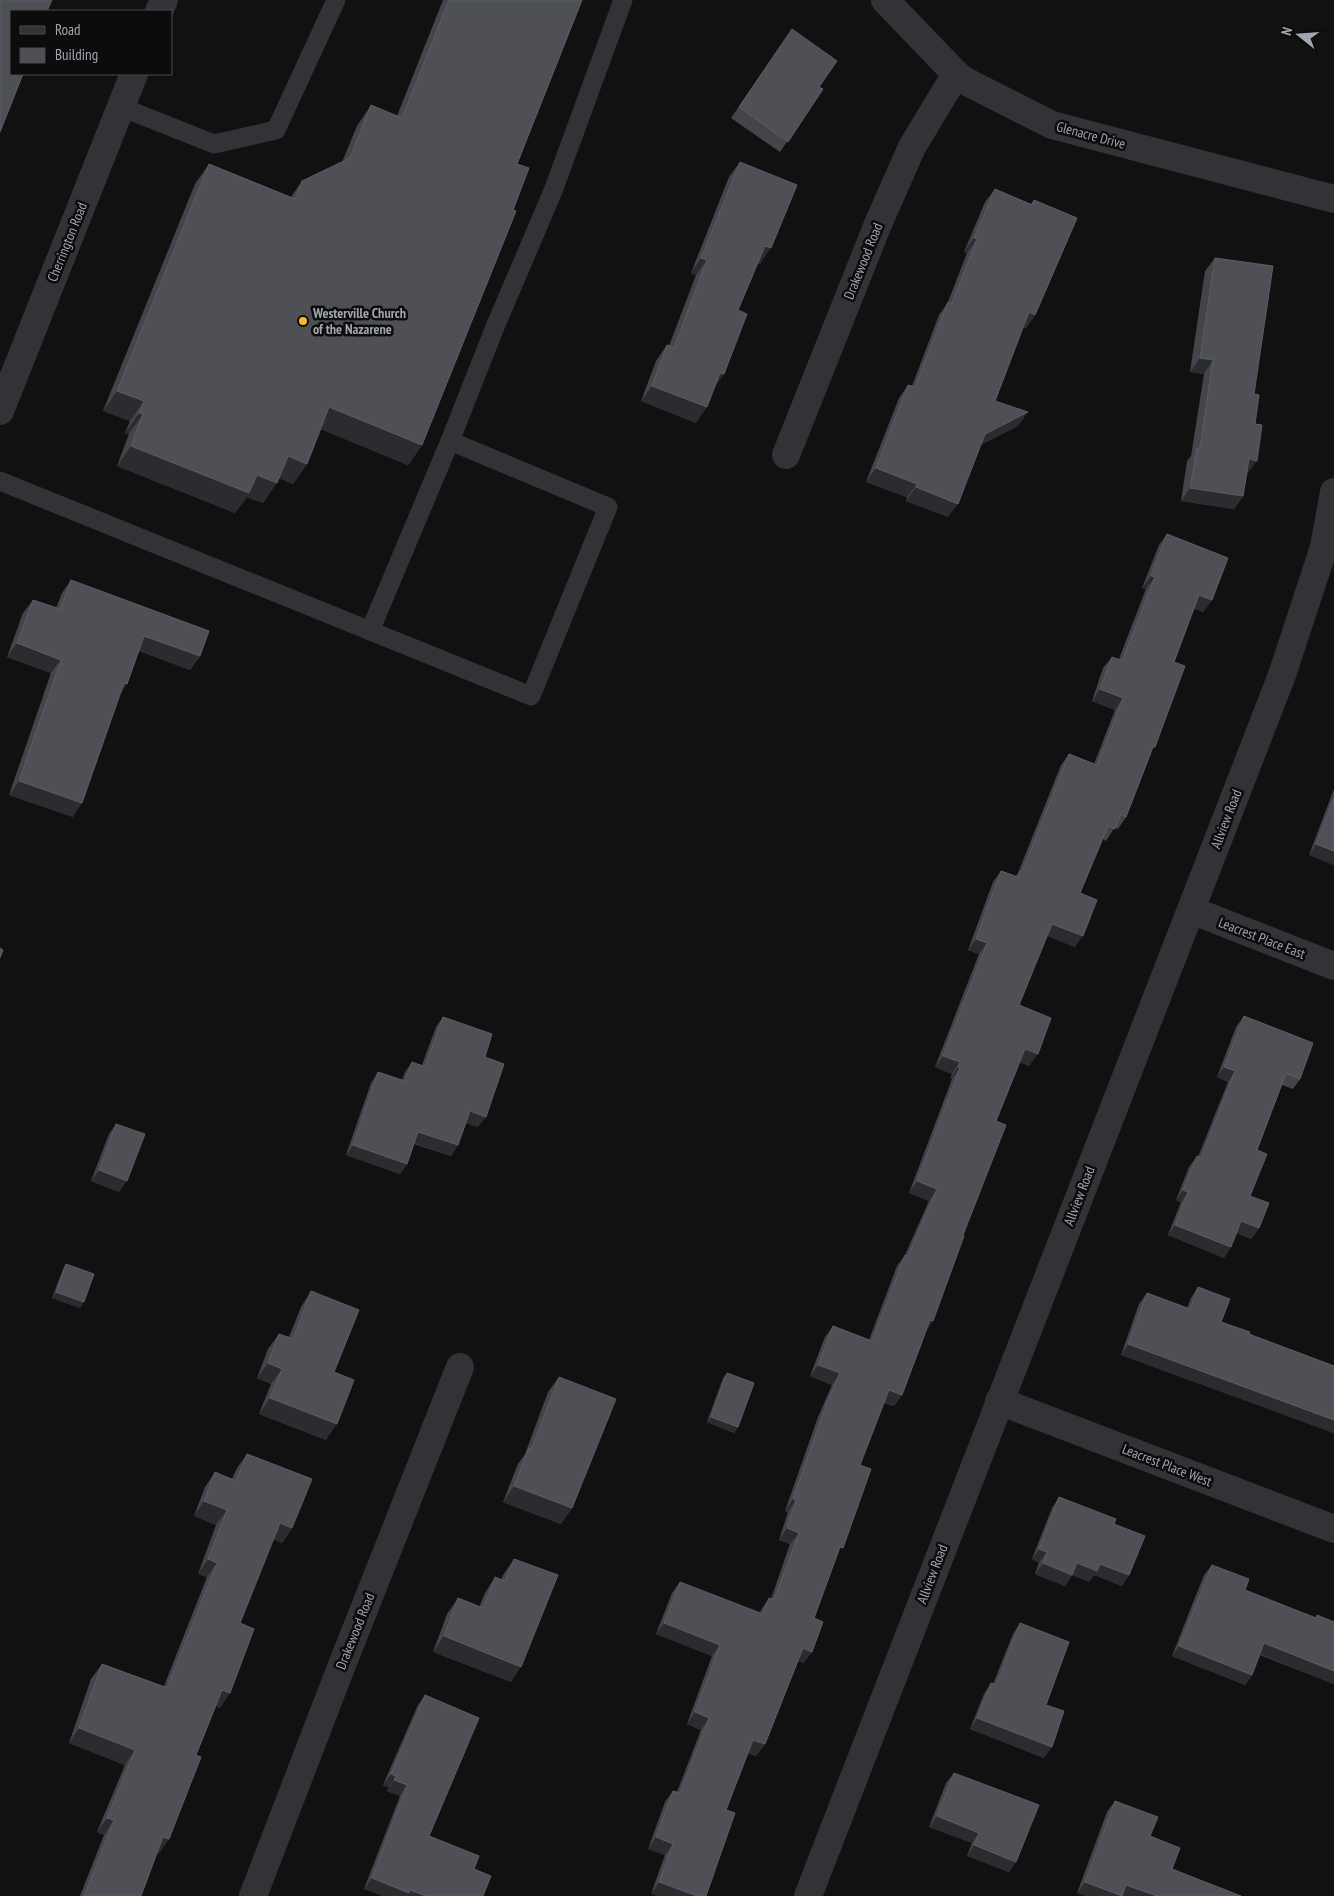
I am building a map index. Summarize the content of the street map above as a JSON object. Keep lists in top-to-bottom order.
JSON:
{
  "streets": {
    "street": [
      "Glenacre Drive",
      "Cherrington Road",
      "Drakewood Road",
      "Allview Road",
      "Leacrest Place East",
      "Leacrest Place West"
    ]
  },
  "crossings": [
    ["Glenacre Drive", "Drakewood Road"],
    ["Allview Road", "Leacrest Place East"],
    ["Allview Road", "Leacrest Place West"]
  ],
  "places": ["Westerville Church of the Nazarene"],
  "legend": ["Road", "Building"],
  "north": "left"
}
